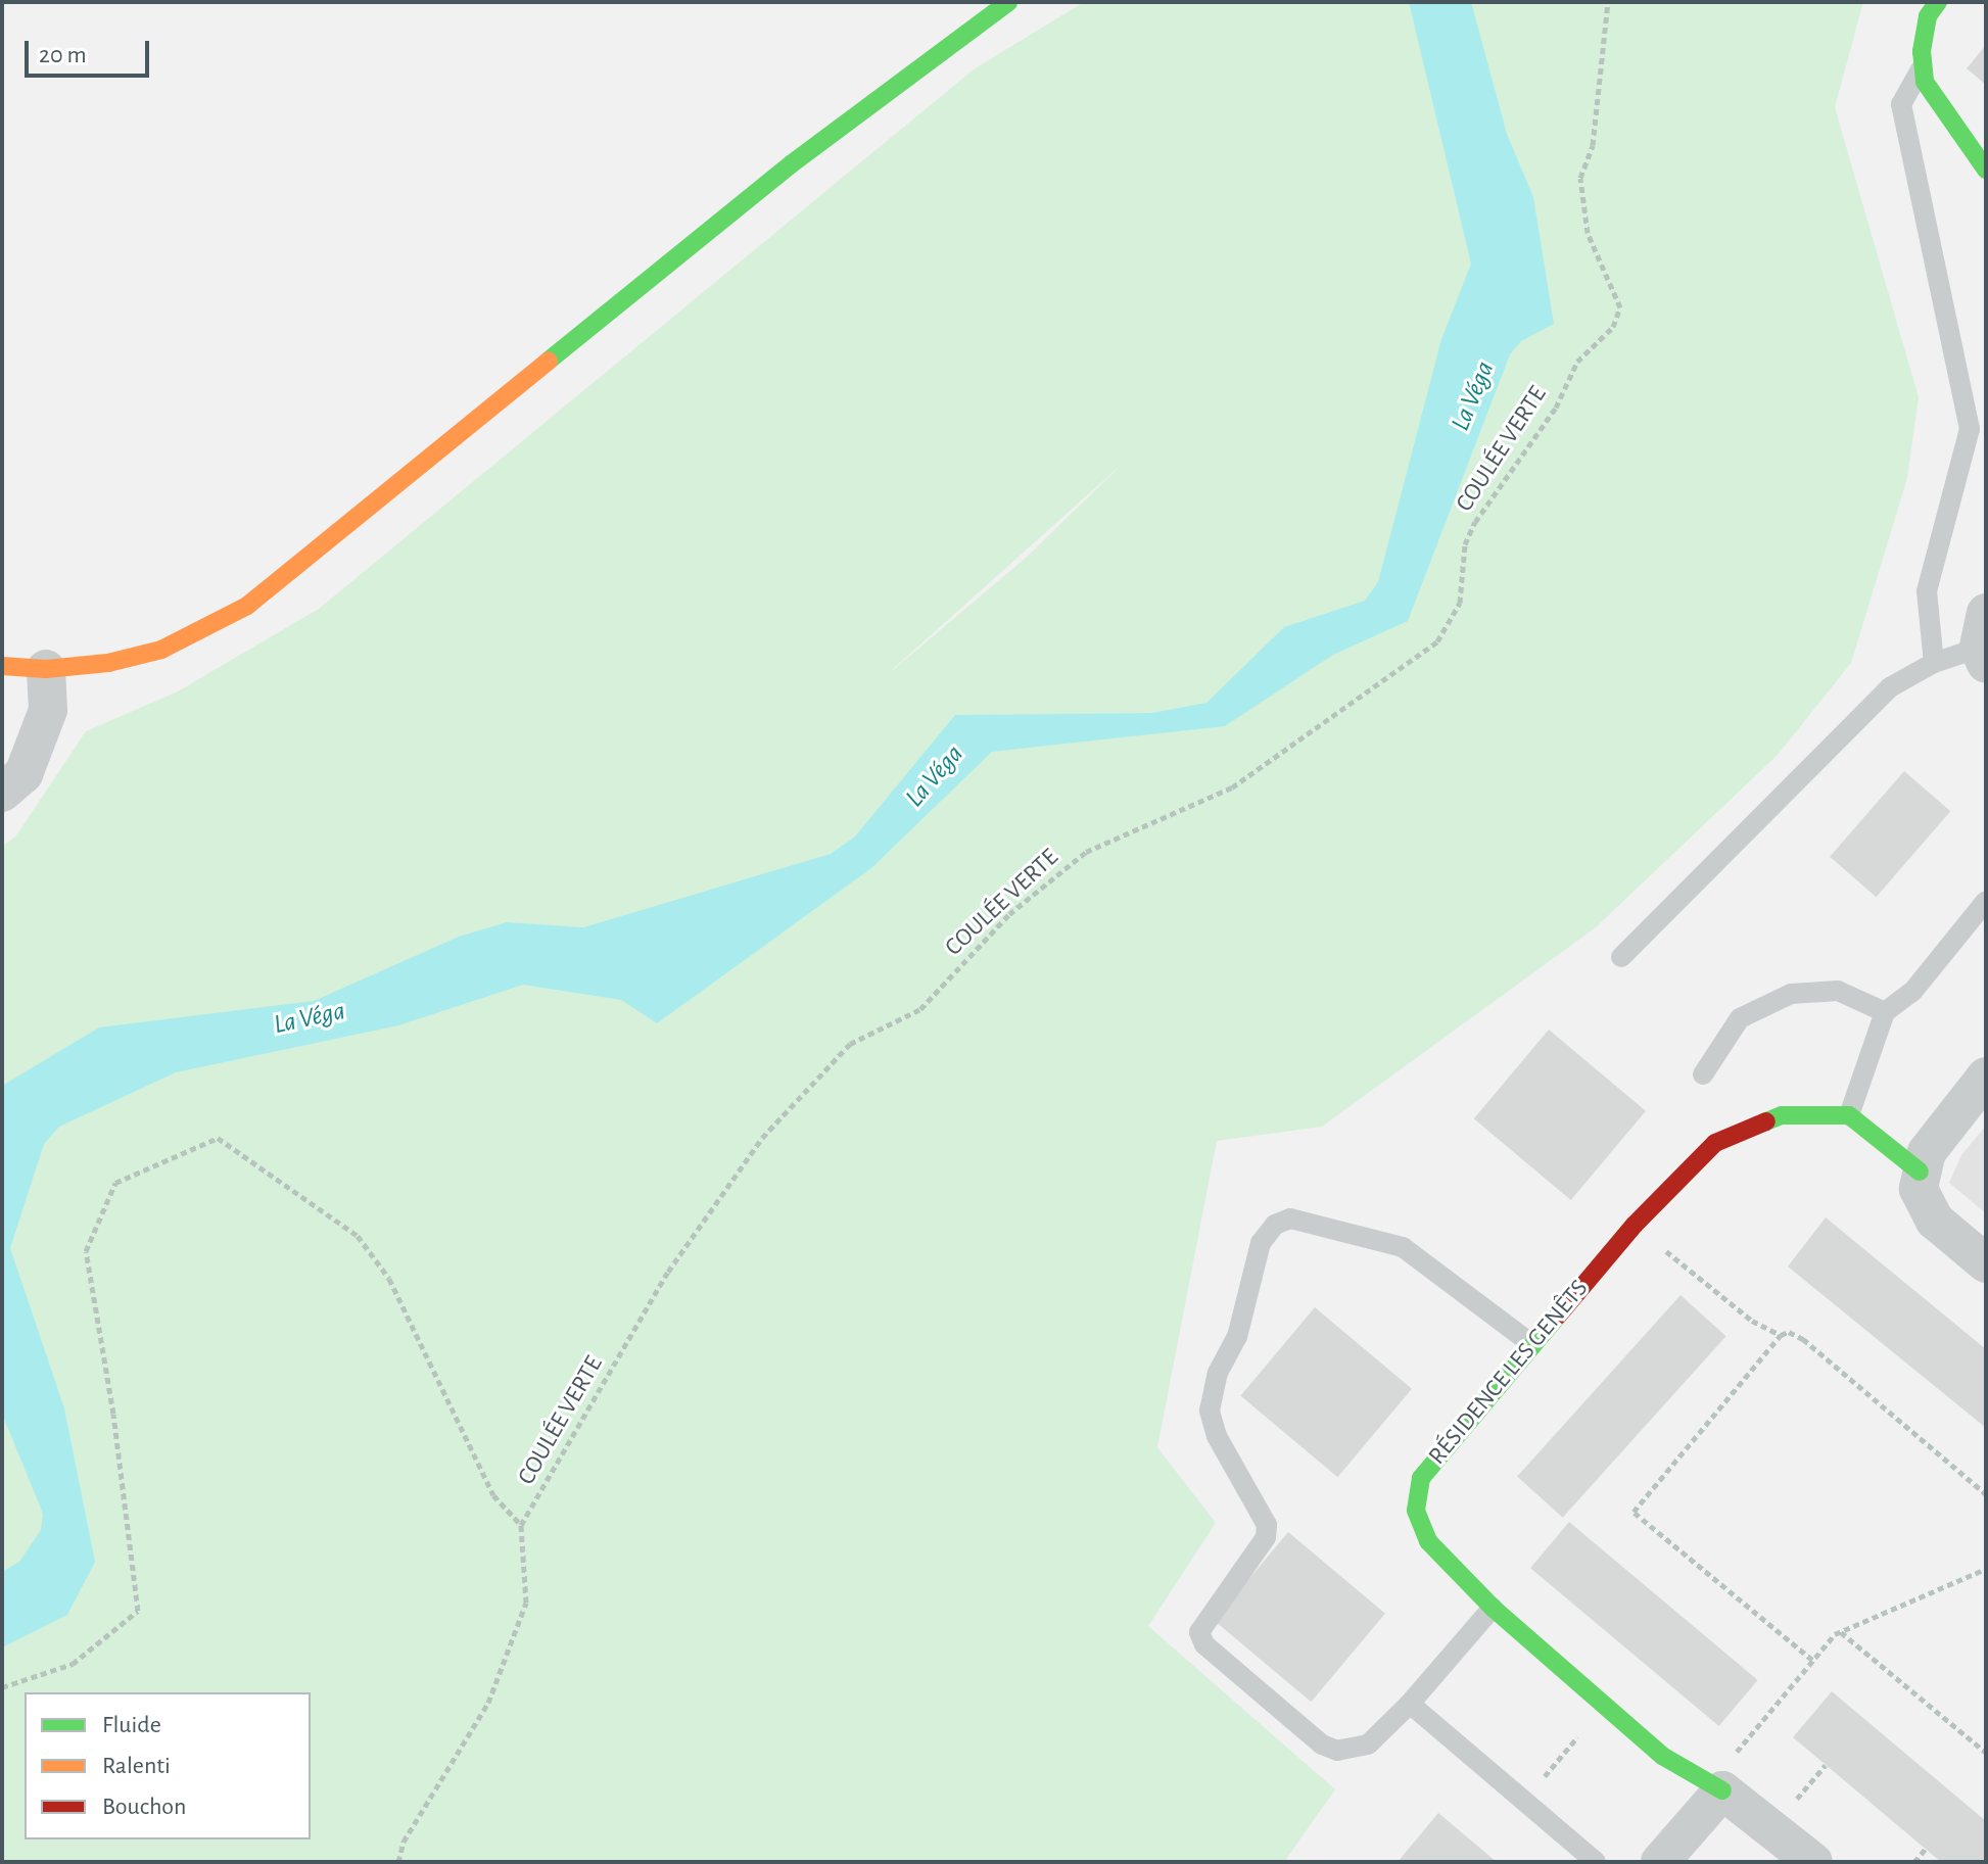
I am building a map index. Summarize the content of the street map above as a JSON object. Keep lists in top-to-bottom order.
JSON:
{
  "streets": {
    "street": ["RÉSIDENCE LES GENÊTS"],
    "path": ["COULÉE VERTE"]
  },
  "water": ["La Véga"],
  "legend": ["Fluide", "Ralenti", "Bouchon"],
  "scale_bar": "20 m"
}
